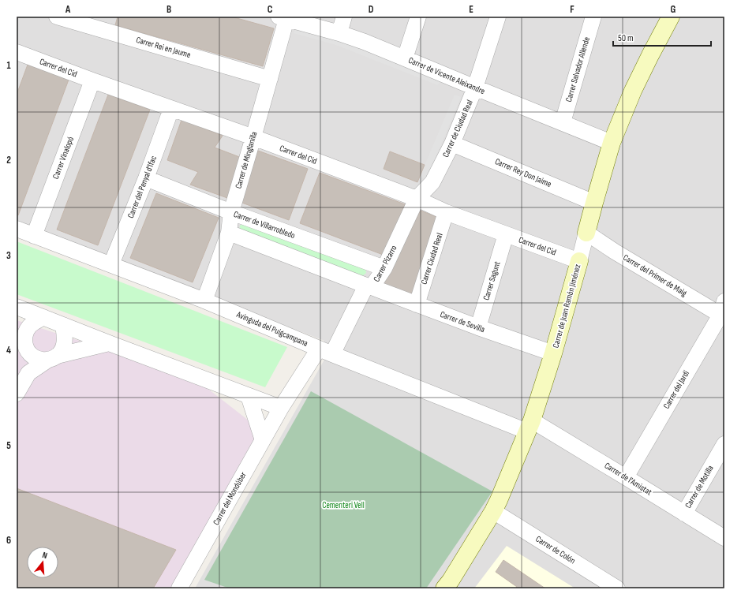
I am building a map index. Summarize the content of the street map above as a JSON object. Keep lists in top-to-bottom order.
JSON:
{
  "streets": {
    "street": [
      "Carrer Rei en Jaume",
      "Carrer del Cid",
      "Carrer Salvador Allende",
      "Carrer de Vicente Aleixandre",
      "Carrer de Ciudad Real",
      "Carrer Vinalopó",
      "Carrer de Minglanilla",
      "Carrer Rey Don Jaime",
      "Carrer del Penyal d'Ifac",
      "Carrer de Villarrobledo",
      "Carrer Ciudad Real",
      "Carrer Pizarro",
      "Carrer del Primer de Maig",
      "Carrer Sagunt",
      "Carrer de Juan Ramón Jiménez",
      "Carrer de Sevilla",
      "Avinguda del Puigcampana",
      "Carrer del Jardí",
      "Carrer de l'Amistat",
      "Carrer de Motilla",
      "Carrer del Mondúber",
      "Carrer de Colón"
    ]
  },
  "crossings": [
    ["Carrer Rei en Jaume", "Carrer de Minglanilla"],
    ["Carrer del Cid", "Carrer de Ciudad Real"],
    ["Carrer del Cid", "Carrer Vinalopó"],
    ["Carrer del Cid", "Carrer de Minglanilla"],
    ["Carrer del Cid", "Carrer del Penyal d'Ifac"],
    ["Carrer del Cid", "Carrer Ciudad Real"],
    ["Carrer del Cid", "Carrer Pizarro"],
    ["Carrer del Cid", "Carrer Sagunt"],
    ["Carrer del Cid", "Carrer de Juan Ramón Jiménez"],
    ["Carrer Salvador Allende", "Carrer de Vicente Aleixandre"],
    ["Carrer de Vicente Aleixandre", "Carrer de Ciudad Real"],
    ["Carrer de Vicente Aleixandre", "Carrer de Minglanilla"],
    ["Carrer de Vicente Aleixandre", "Carrer de Juan Ramón Jiménez"],
    ["Carrer de Ciudad Real", "Carrer Rey Don Jaime"],
    ["Carrer de Ciudad Real", "Carrer Pizarro"],
    ["Carrer Vinalopó", "Avinguda del Puigcampana"],
    ["Carrer de Minglanilla", "Carrer de Villarrobledo"],
    ["Carrer de Minglanilla", "Avinguda del Puigcampana"],
    ["Carrer Rey Don Jaime", "Carrer de Juan Ramón Jiménez"],
    ["Carrer del Penyal d'Ifac", "Carrer de Villarrobledo"],
    ["Carrer del Penyal d'Ifac", "Avinguda del Puigcampana"],
    ["Carrer de Villarrobledo", "Carrer Pizarro"],
    ["Carrer Ciudad Real", "Carrer de Sevilla"],
    ["Carrer Pizarro", "Carrer de Sevilla"],
    ["Carrer Pizarro", "Avinguda del Puigcampana"],
    ["Carrer Pizarro", "Carrer del Mondúber"],
    ["Carrer del Primer de Maig", "Carrer de Juan Ramón Jiménez"],
    ["Carrer del Primer de Maig", "Carrer del Jardí"],
    ["Carrer Sagunt", "Carrer de Sevilla"],
    ["Carrer de Juan Ramón Jiménez", "Carrer de Sevilla"],
    ["Carrer de Juan Ramón Jiménez", "Avinguda del Puigcampana"],
    ["Carrer de Juan Ramón Jiménez", "Carrer de l'Amistat"],
    ["Carrer de Juan Ramón Jiménez", "Carrer de Colón"],
    ["Avinguda del Puigcampana", "Carrer de l'Amistat"],
    ["Carrer del Jardí", "Carrer de l'Amistat"],
    ["Carrer de l'Amistat", "Carrer de Motilla"]
  ],
  "parks": ["Cementeri Vell"],
  "scale_bar": "50 m",
  "north": "top",
  "grid": {
    "columns": [
      "A",
      "B",
      "C",
      "D",
      "E",
      "F",
      "G"
    ],
    "rows": [
      "1",
      "2",
      "3",
      "4",
      "5",
      "6"
    ]
  }
}
